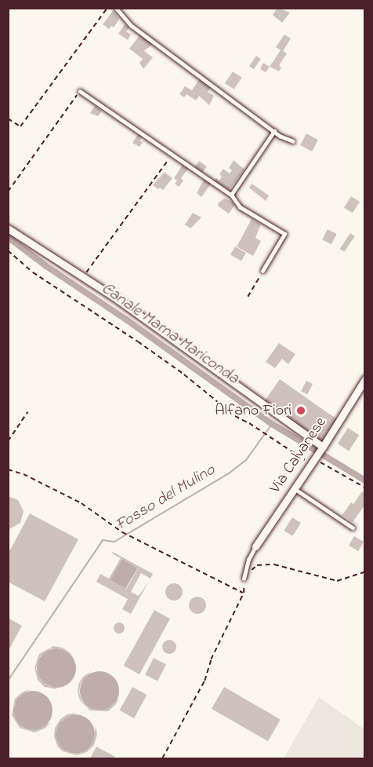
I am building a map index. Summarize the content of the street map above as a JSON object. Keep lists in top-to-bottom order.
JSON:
{
  "streets": {
    "street": ["Via Calvanese"]
  },
  "water": ["Canale Marna Mariconda", "Fosso del Mulino"],
  "places": ["Alfano Fiori"]
}
